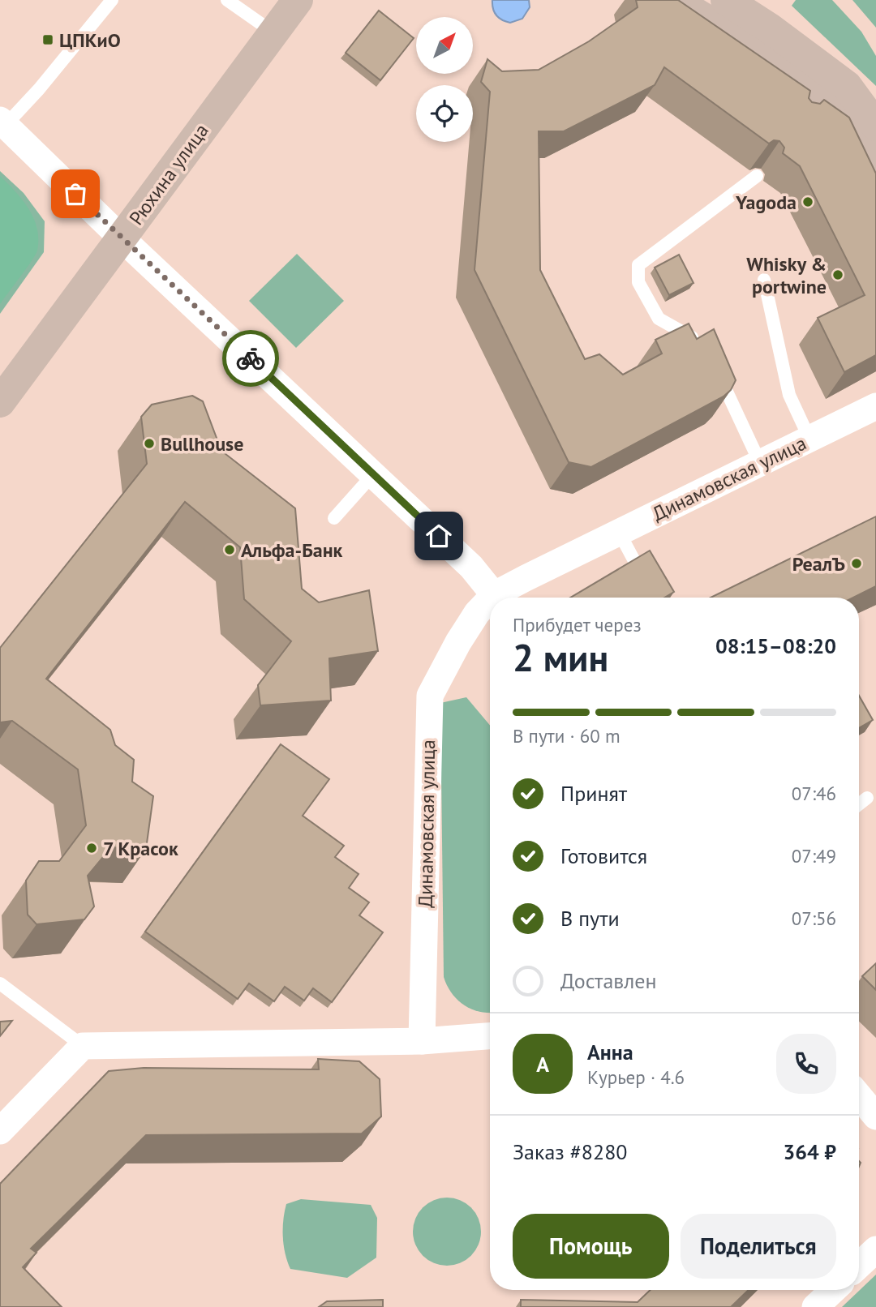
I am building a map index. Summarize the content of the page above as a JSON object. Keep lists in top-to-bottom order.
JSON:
{
  "streets": {
    "street": ["Рюхина улица", "Динамовская улица"]
  },
  "places": {
    "transit": ["ЦПКиО"],
    "other": [
      "Yagoda",
      "Whisky & portwine",
      "Bullhouse",
      "Альфа-Банк",
      "РеалЪ",
      "7 Красок"
    ]
  },
  "north": "top right",
  "page": {
    "heading": ["2 мин", "Прибудет через", "08:15–08:20"],
    "panel": [
      "Анна",
      "Курьер · 4.6",
      "Заказ #8280",
      "364 ₽"
    ],
    "bar": "В пути · 60 m",
    "list": [
      ["Принят", "07:46"],
      ["Готовится", "07:49"],
      ["В пути", "07:56"],
      "Доставлен"
    ],
    "round": "А",
    "buttons": ["Помощь", "Поделиться"]
  }
}
